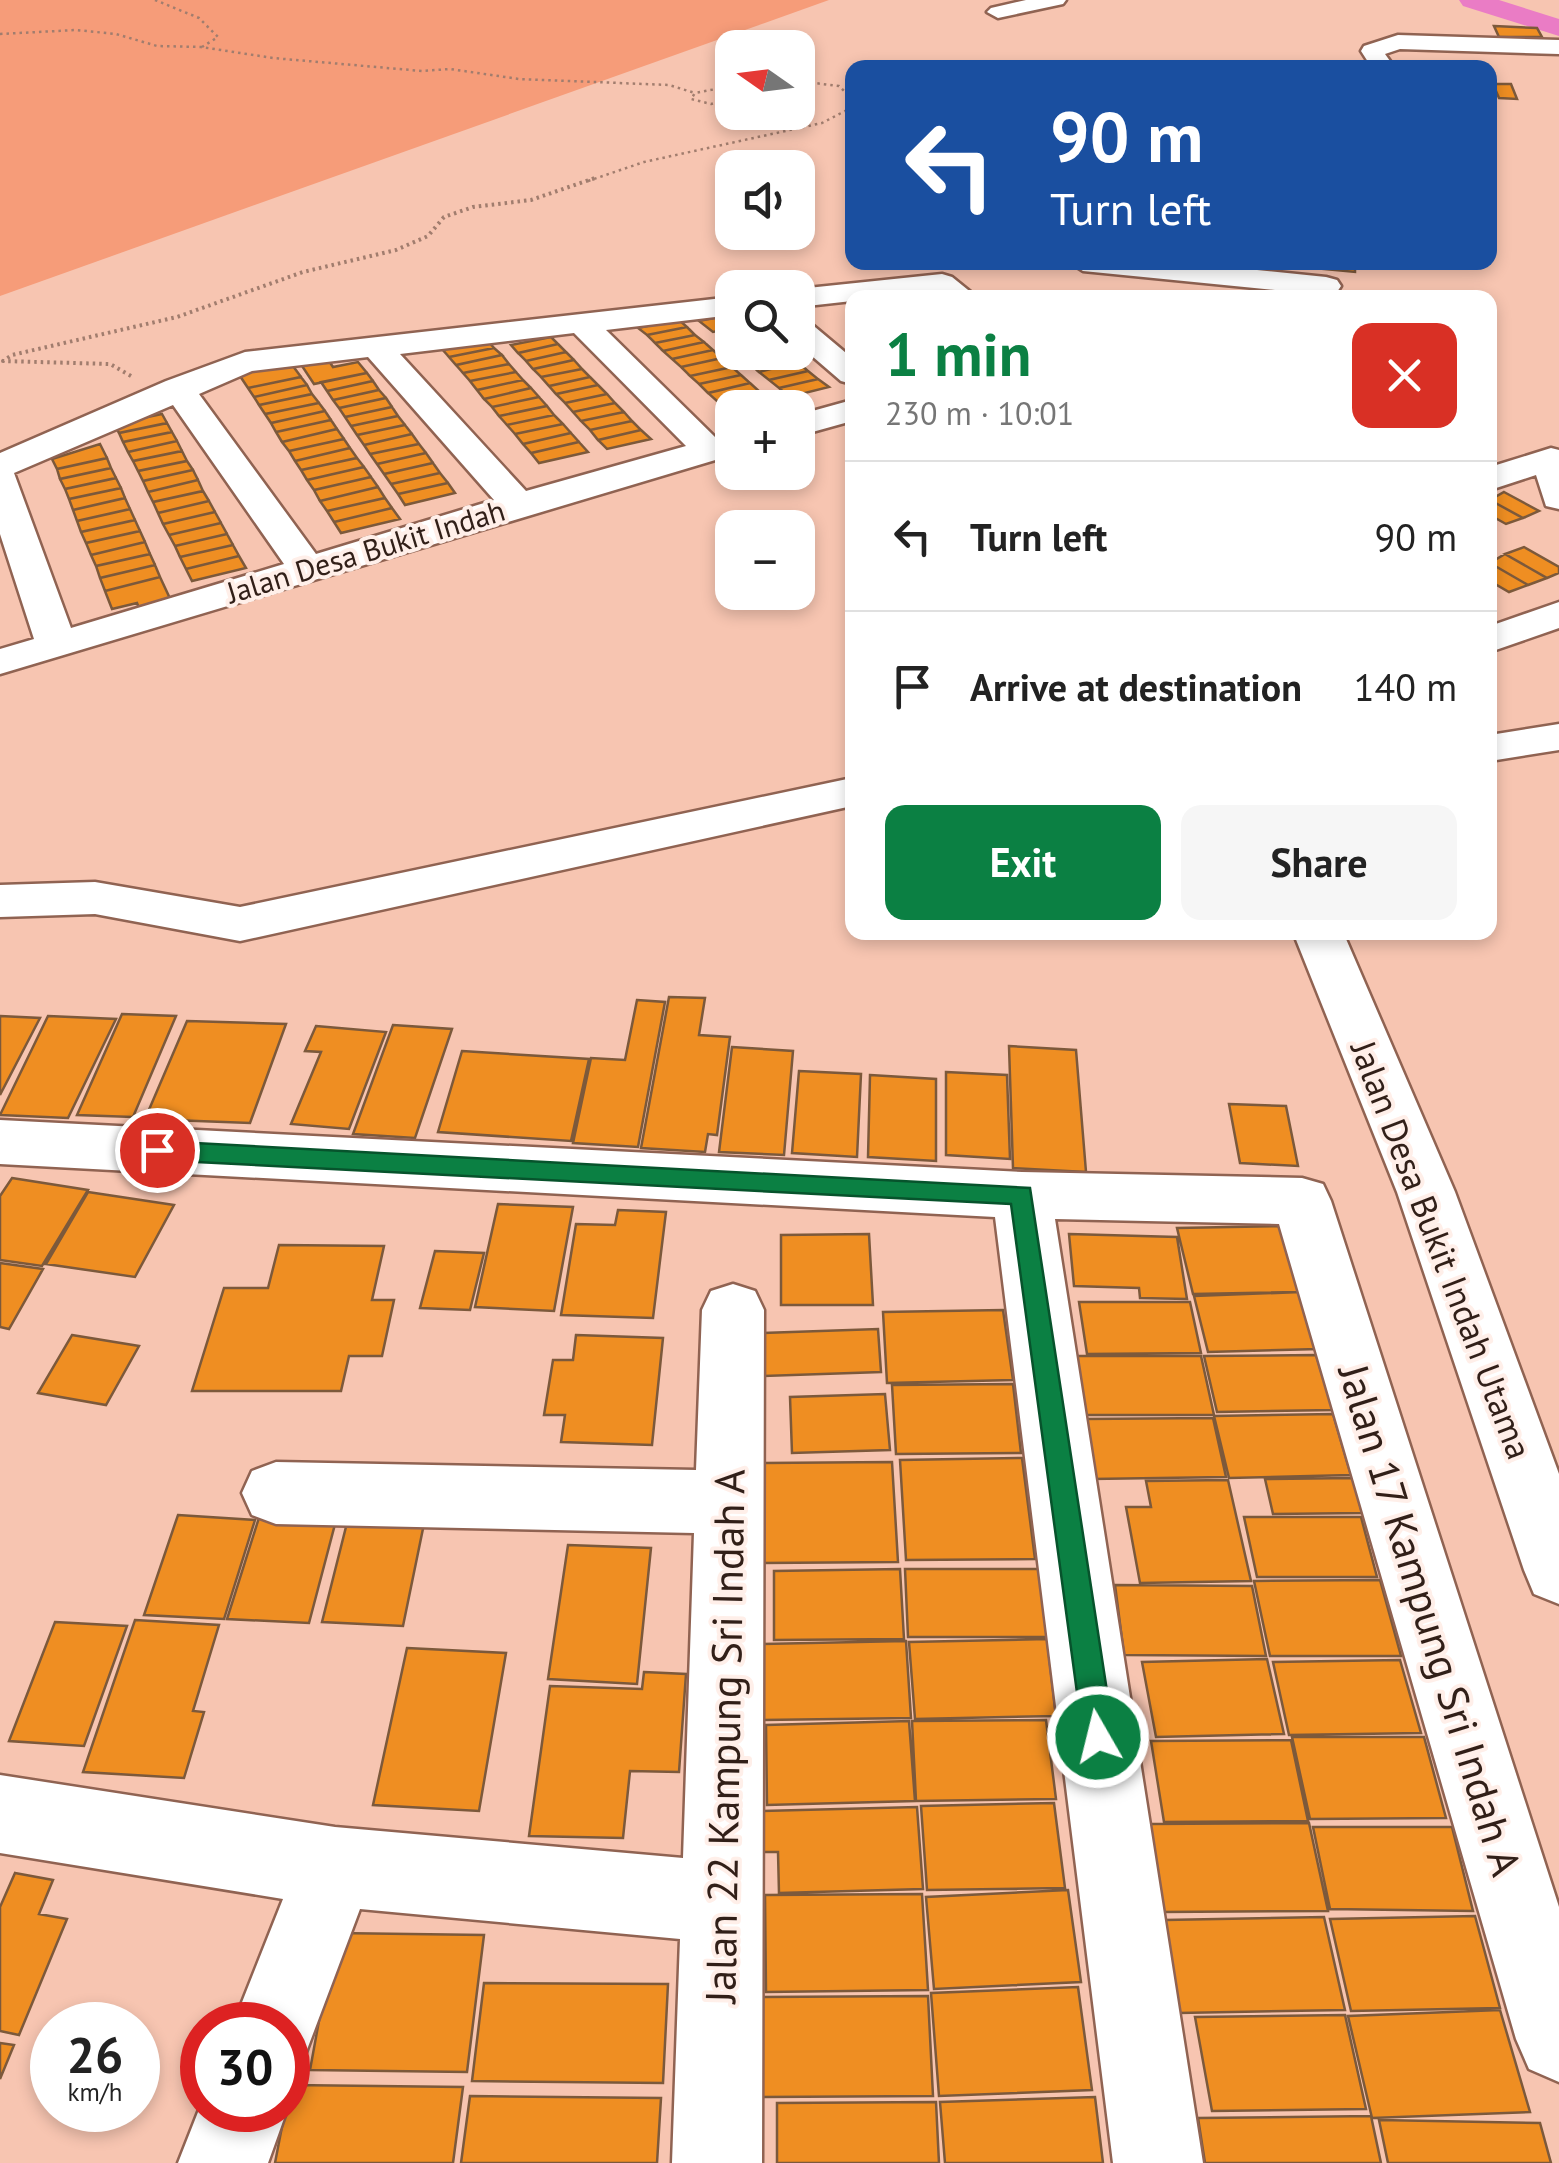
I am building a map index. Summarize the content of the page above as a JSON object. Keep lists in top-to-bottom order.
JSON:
{
  "streets": {
    "street": [
      "Jalan Desa Bukit Indah",
      "Jalan Desa Bukit Indah Utama",
      "Jalan 17 Kampung Sri Indah A",
      "Jalan 22 Kampung Sri Indah A"
    ]
  },
  "north": "left",
  "page": {
    "map_buttons": ["+", "−"],
    "turn": ["90 m", "Turn left"],
    "heading": ["1 min", "230 m · 10:01"],
    "list": [
      {
        "name": "Turn left",
        "value": "90 m"
      },
      {
        "name": "Arrive at destination",
        "value": "140 m"
      }
    ],
    "buttons": ["Exit", "Share"],
    "speed": "26 km/h",
    "limit": "30"
  }
}
